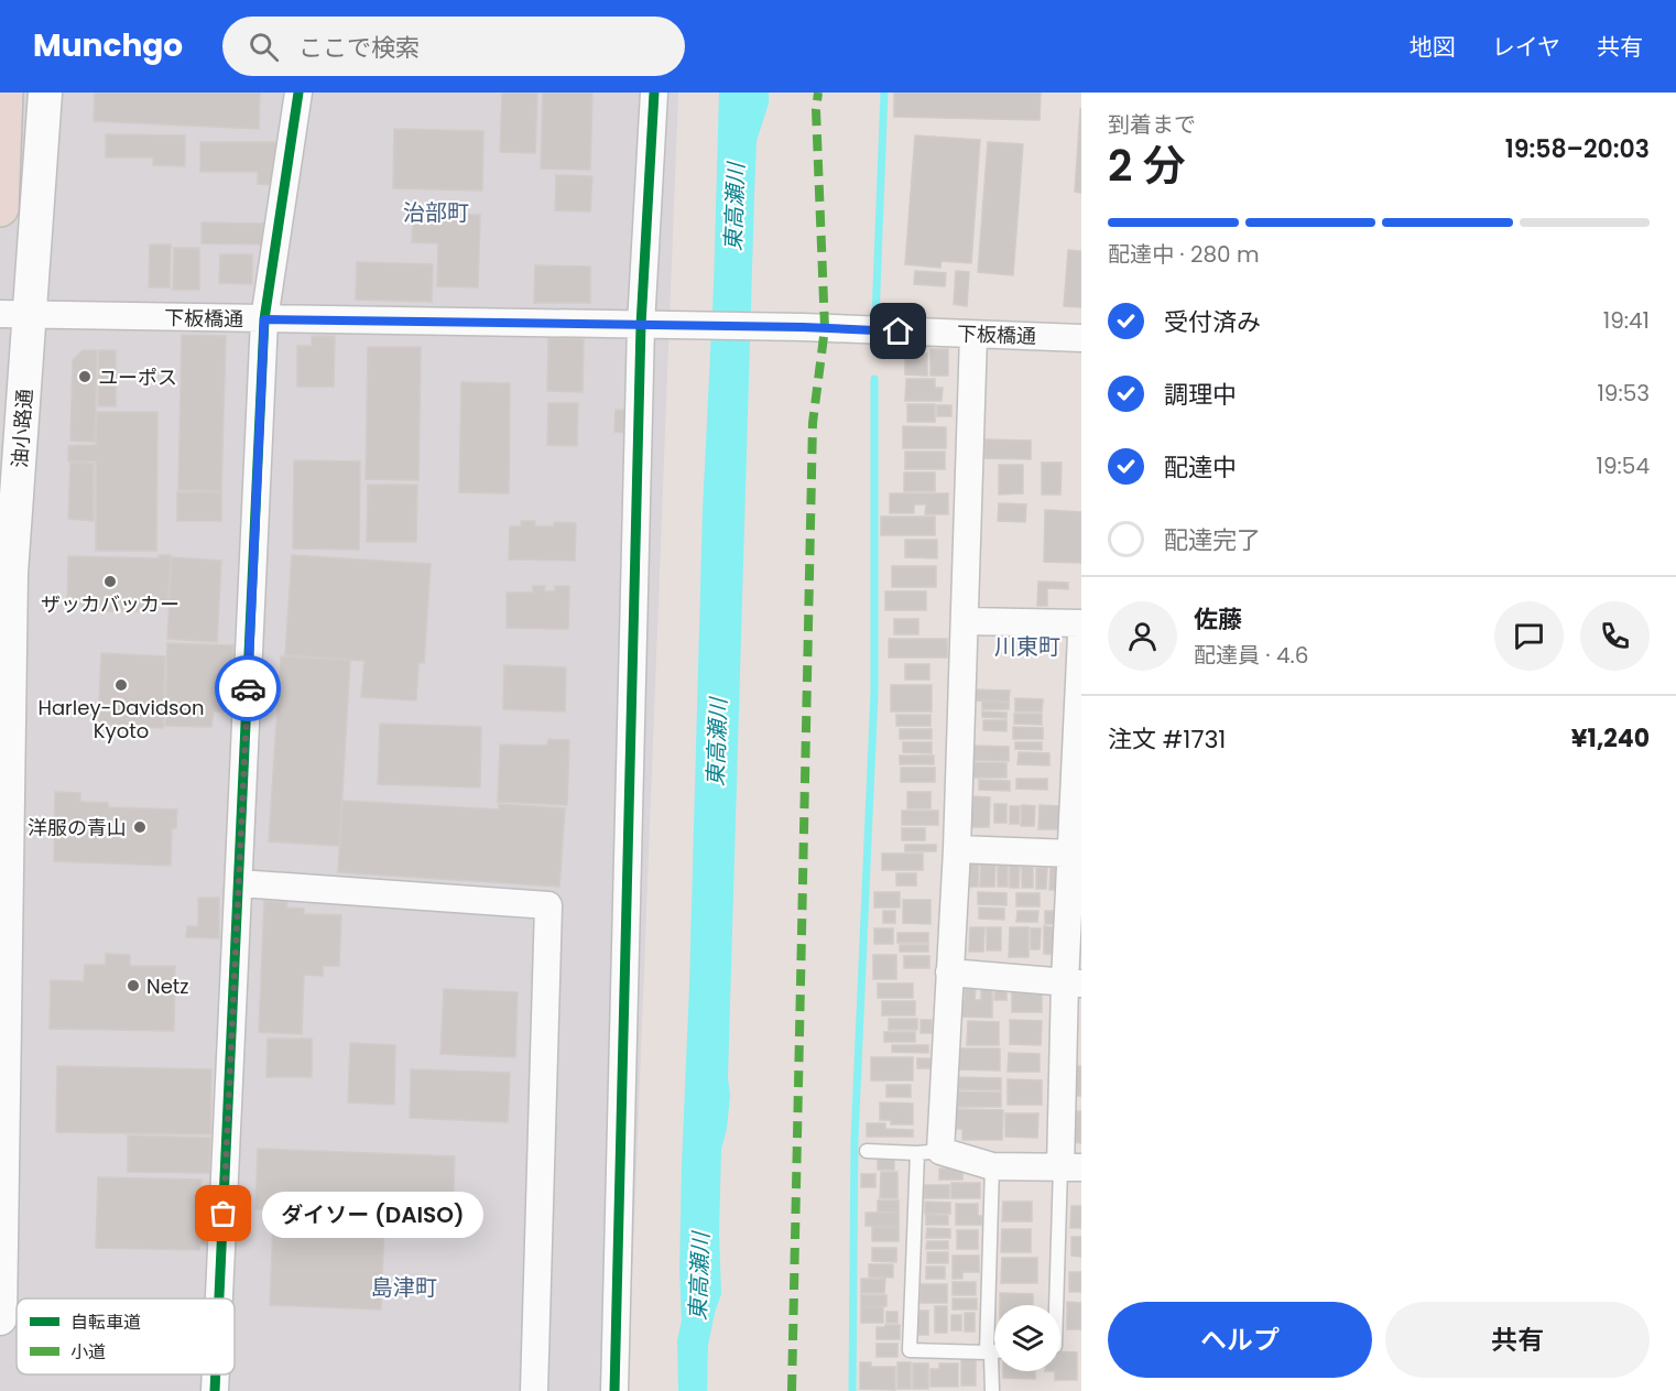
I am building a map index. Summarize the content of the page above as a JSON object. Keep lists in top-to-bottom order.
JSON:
{
  "streets": {
    "street": ["下板橋通", "油小路通"]
  },
  "crossings": [
    ["下板橋通", "油小路通"]
  ],
  "districts": ["治部町", "川東町", "島津町"],
  "water": ["東高瀬川"],
  "places": [
    "ユーポス",
    "ザッカバッカー",
    "Harley-Davidson Kyoto",
    "洋服の青山",
    "Netz",
    "ダイソー (DAISO)"
  ],
  "legend": ["自転車道", "小道"],
  "page": {
    "header": "Munchgo",
    "search": "ここで検索",
    "nav": ["地図", "レイヤ", "共有"],
    "heading": ["2 分", "到着まで", "19:58–20:03"],
    "panel": [
      "佐藤",
      "配達員 · 4.6",
      "注文 #1731",
      "¥1,240"
    ],
    "bar": "配達中 · 280 m",
    "list": [
      ["受付済み", "19:41"],
      ["調理中", "19:53"],
      ["配達中", "19:54"],
      "配達完了"
    ],
    "bubble": "ダイソー (DAISO)",
    "buttons": ["ヘルプ", "共有"]
  }
}
